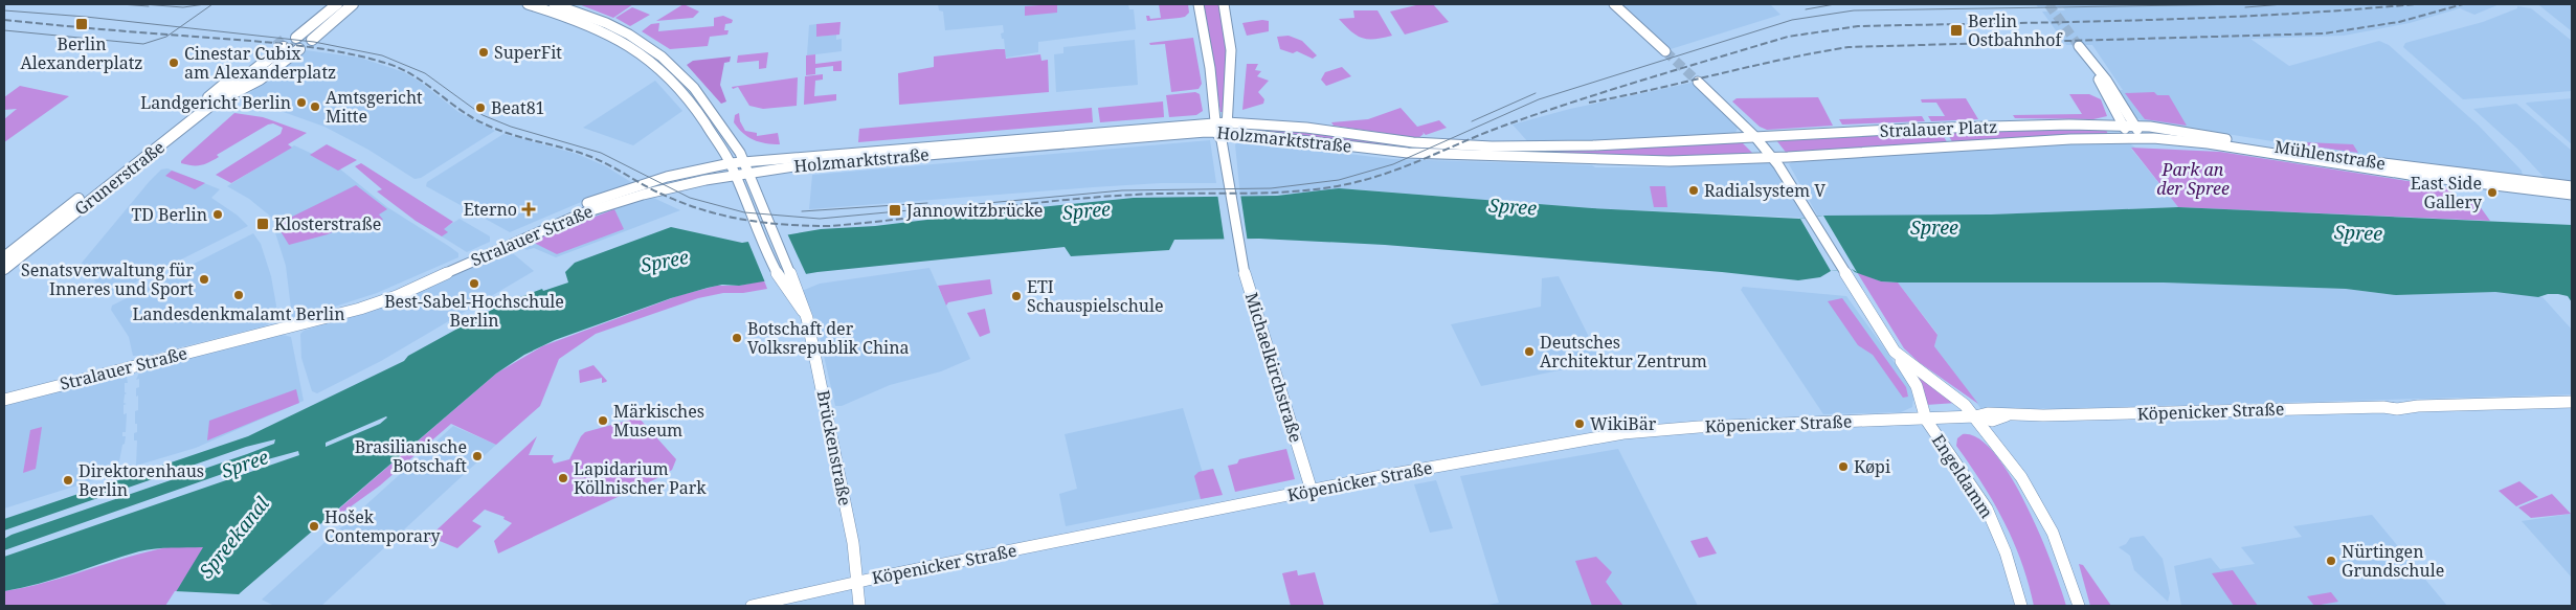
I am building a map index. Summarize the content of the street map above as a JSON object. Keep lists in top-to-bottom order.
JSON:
{
  "streets": {
    "main road": [
      "Stralauer Platz",
      "Holzmarktstraße",
      "Mühlenstraße",
      "Grunerstraße",
      "Stralauer Straße",
      "Michaelkirchstraße",
      "Köpenicker Straße",
      "Brückenstraße",
      "Engeldamm"
    ]
  },
  "crossings": [
    ["Stralauer Platz", "Holzmarktstraße"],
    ["Stralauer Platz", "Mühlenstraße"],
    ["Stralauer Platz", "Engeldamm"],
    ["Holzmarktstraße", "Stralauer Straße"],
    ["Holzmarktstraße", "Michaelkirchstraße"],
    ["Holzmarktstraße", "Engeldamm"],
    ["Michaelkirchstraße", "Köpenicker Straße"],
    ["Köpenicker Straße", "Brückenstraße"],
    ["Köpenicker Straße", "Engeldamm"]
  ],
  "water": ["Spree", "Spreekanal"],
  "parks": ["Park an der Spree"],
  "places": {
    "transit": [
      "Berlin Alexanderplatz",
      "Berlin Ostbahnhof",
      "Jannowitzbrücke",
      "Klosterstraße"
    ],
    "other": [
      "SuperFit",
      "Cinestar Cubix am Alexanderplatz",
      "Landgericht Berlin",
      "Amtsgericht Mitte",
      "Beat81",
      "Radialsystem V",
      "East Side Gallery",
      "TD Berlin",
      "Senatsverwaltung für Inneres und Sport",
      "Best-Sabel-Hochschule Berlin",
      "Landesdenkmalamt Berlin",
      "ETI Schauspielschule",
      "Botschaft der Volksrepublik China",
      "Deutsches Architektur Zentrum",
      "Märkisches Museum",
      "WikiBär",
      "Brasilianische Botschaft",
      "Køpi",
      "Lapidarium Köllnischer Park",
      "Direktorenhaus Berlin",
      "Hošek Contemporary",
      "Nürtingen Grundschule"
    ],
    "health": ["Eterno"]
  }
}
